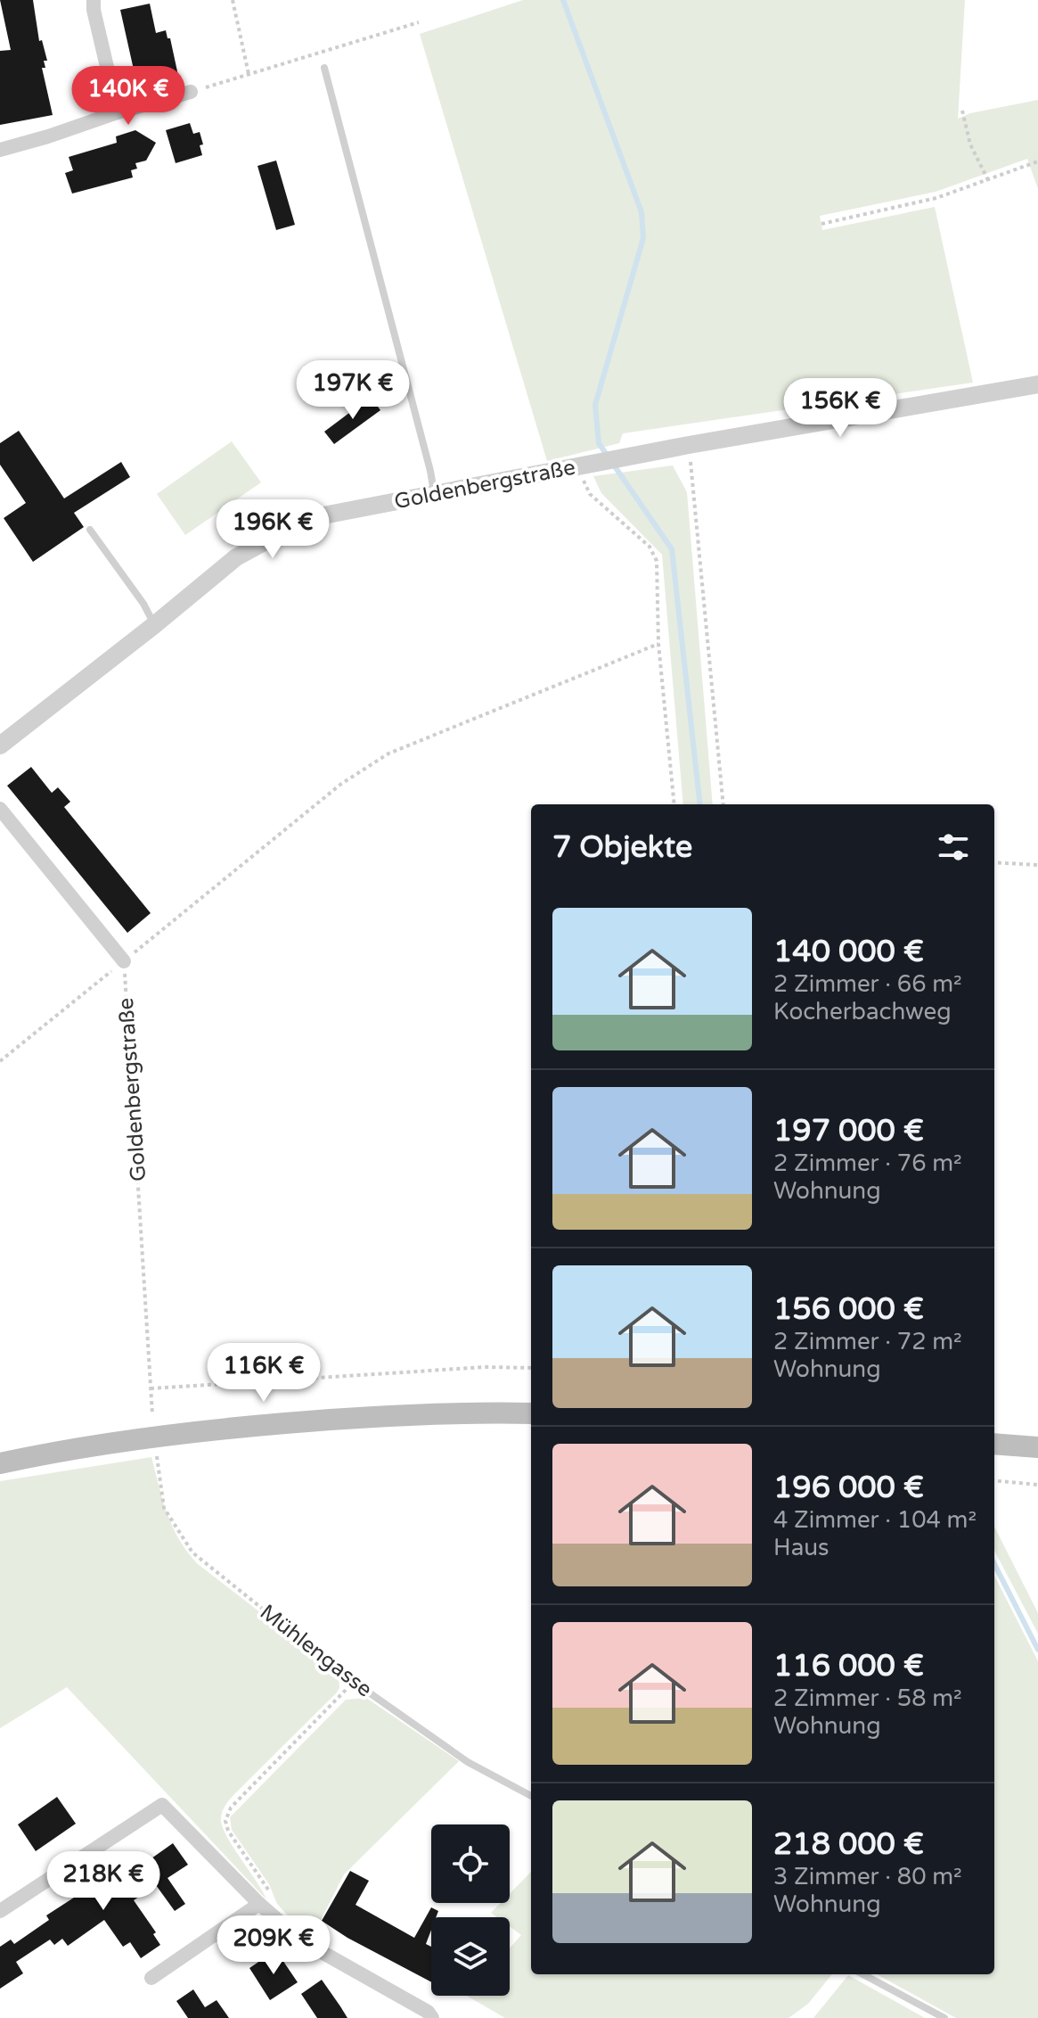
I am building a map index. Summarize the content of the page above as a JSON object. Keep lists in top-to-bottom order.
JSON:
{
  "streets": {
    "street": ["Goldenbergstraße"],
    "lane": ["Mühlengasse"]
  },
  "page": {
    "price": [
      "140K €",
      "197K €",
      "156K €",
      "196K €",
      "116K €",
      "218K €",
      "209K €"
    ],
    "heading": "7 Objekte",
    "list": [
      {
        "name": "140 000 €",
        "note": "2 Zimmer · 66 m² · Kocherbachweg"
      },
      {
        "name": "197 000 €",
        "note": "2 Zimmer · 76 m² · Wohnung"
      },
      {
        "name": "156 000 €",
        "note": "2 Zimmer · 72 m² · Wohnung"
      },
      {
        "name": "196 000 €",
        "note": "4 Zimmer · 104 m² · Haus"
      },
      {
        "name": "116 000 €",
        "note": "2 Zimmer · 58 m² · Wohnung"
      },
      {
        "name": "218 000 €",
        "note": "3 Zimmer · 80 m² · Wohnung"
      }
    ]
  }
}
